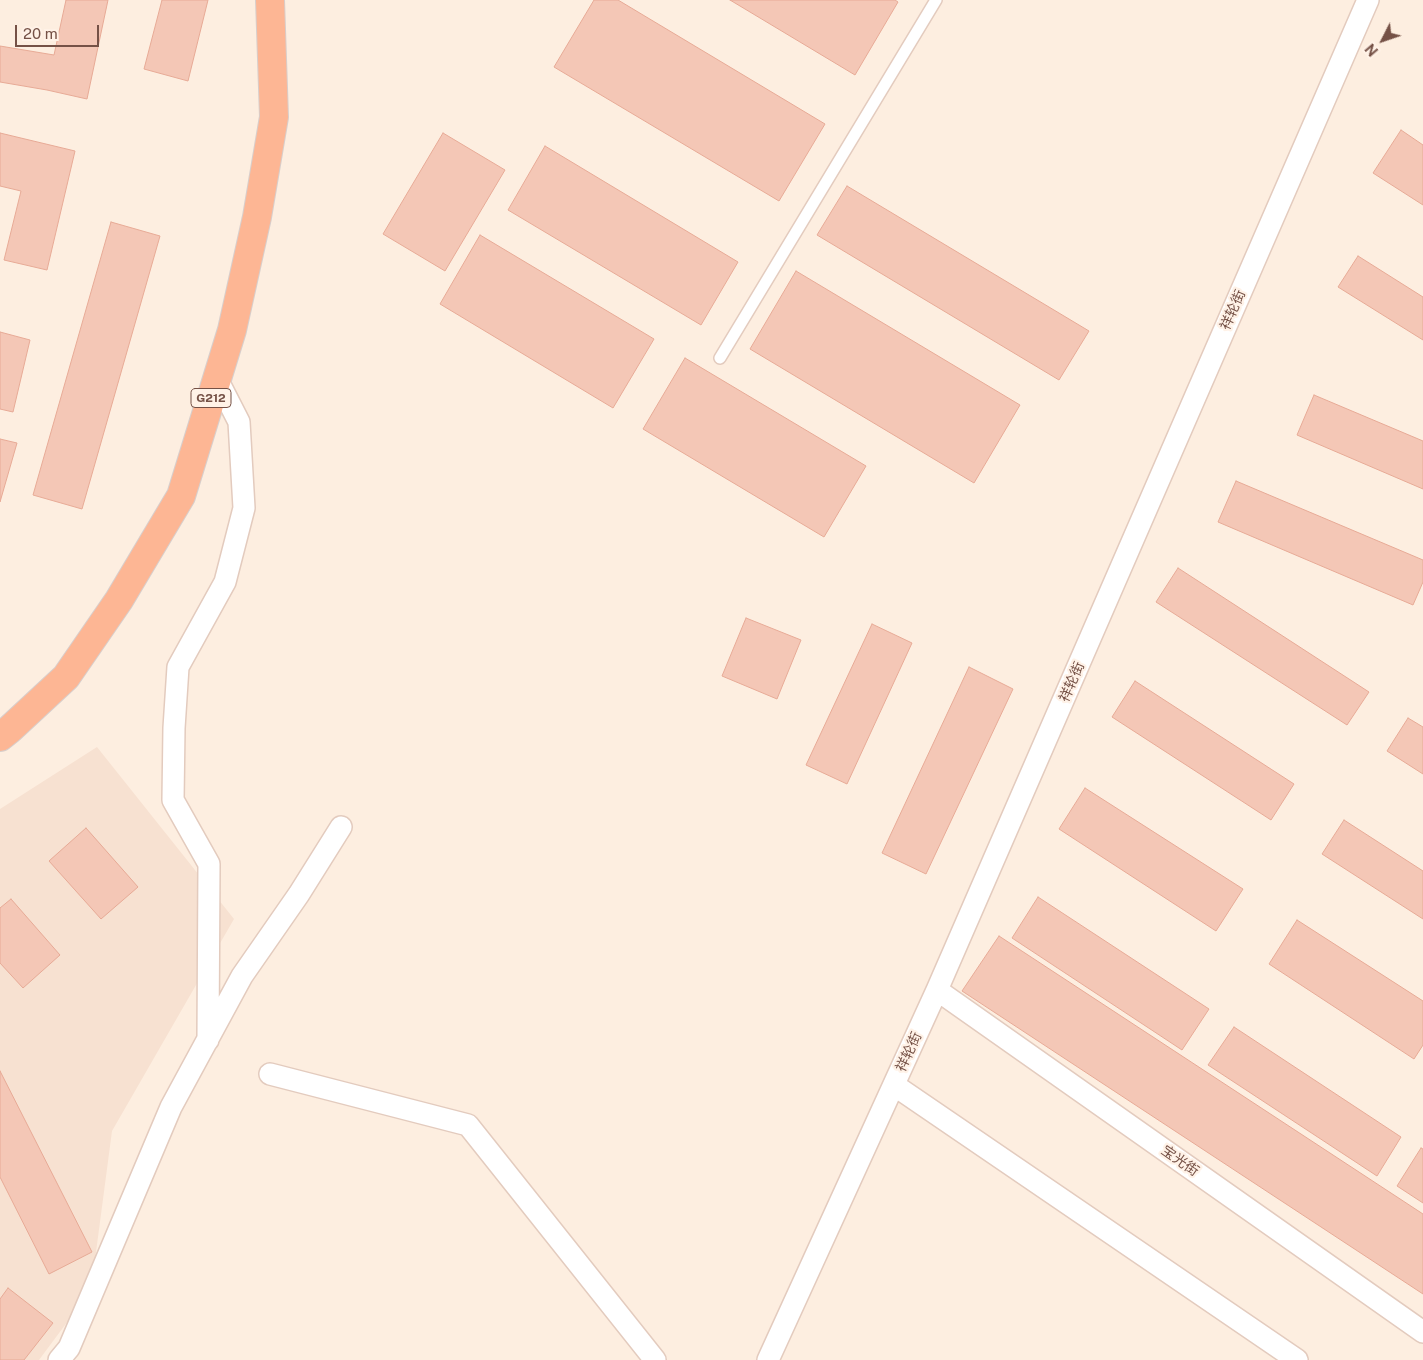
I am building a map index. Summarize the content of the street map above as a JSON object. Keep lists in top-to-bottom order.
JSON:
{
  "streets": {
    "highway": ["G212"],
    "street": ["祥轮街", "宝光街"]
  },
  "crossings": [
    ["祥轮街", "宝光街"]
  ],
  "scale_bar": "20 m",
  "north": "bottom left"
}
